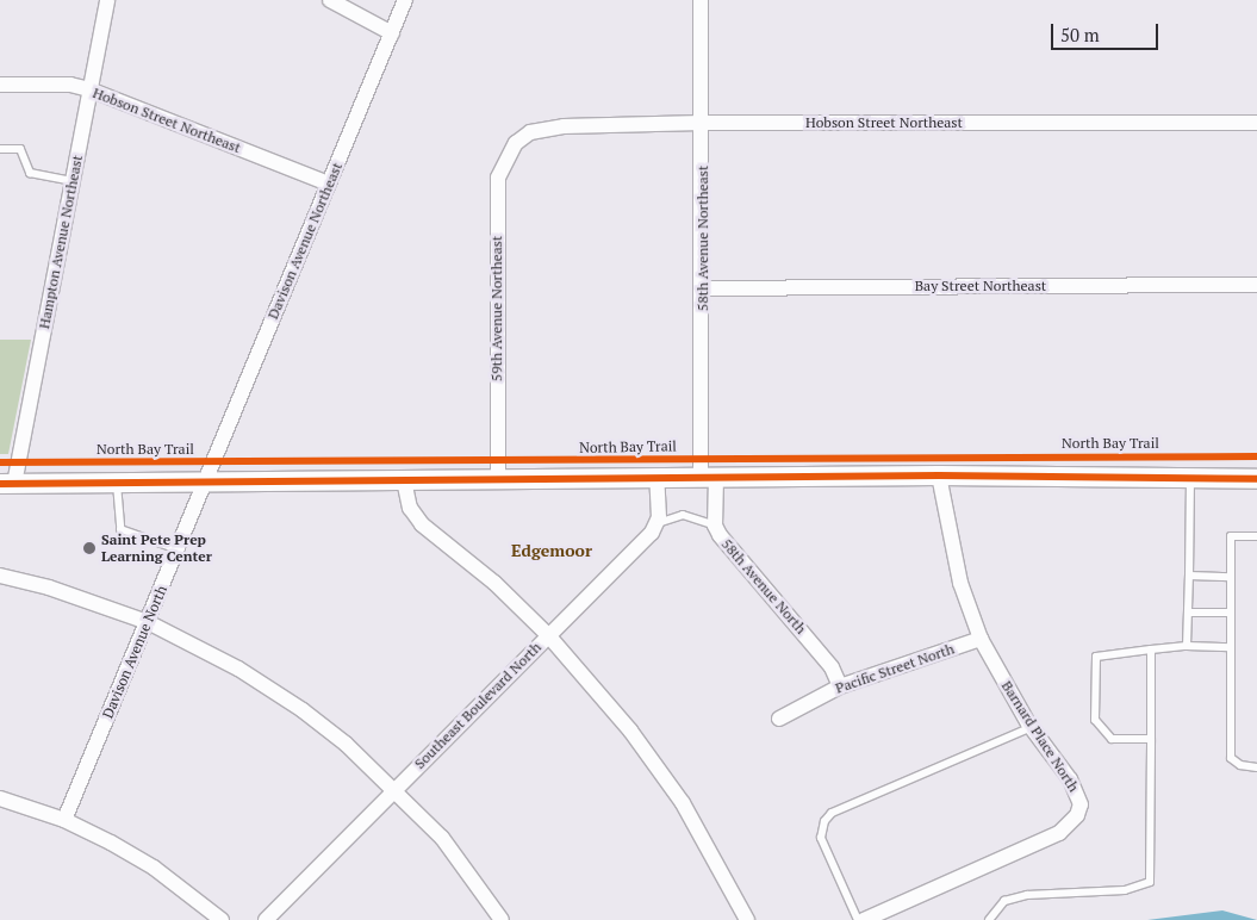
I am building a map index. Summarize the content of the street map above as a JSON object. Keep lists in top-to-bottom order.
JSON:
{
  "streets": {
    "street": [
      "Hobson Street Northeast",
      "58th Avenue Northeast",
      "Davison Avenue Northeast",
      "Hampton Avenue Northeast",
      "Bay Street Northeast",
      "59th Avenue Northeast",
      "58th Avenue North",
      "Davison Avenue North",
      "Pacific Street North",
      "Southeast Boulevard North",
      "Barnard Place North"
    ],
    "cycle path": ["North Bay Trail"]
  },
  "crossings": [
    ["Hobson Street Northeast", "58th Avenue Northeast"],
    ["Hobson Street Northeast", "Davison Avenue Northeast"],
    ["Hobson Street Northeast", "Hampton Avenue Northeast"],
    ["Hobson Street Northeast", "59th Avenue Northeast"],
    ["58th Avenue Northeast", "Bay Street Northeast"],
    ["58th Avenue Northeast", "58th Avenue North"],
    ["Davison Avenue Northeast", "Davison Avenue North"],
    ["58th Avenue North", "Pacific Street North"],
    ["Pacific Street North", "Barnard Place North"]
  ],
  "districts": ["Edgemoor"],
  "places": ["Saint Pete Prep Learning Center"],
  "scale_bar": "50 m"
}
